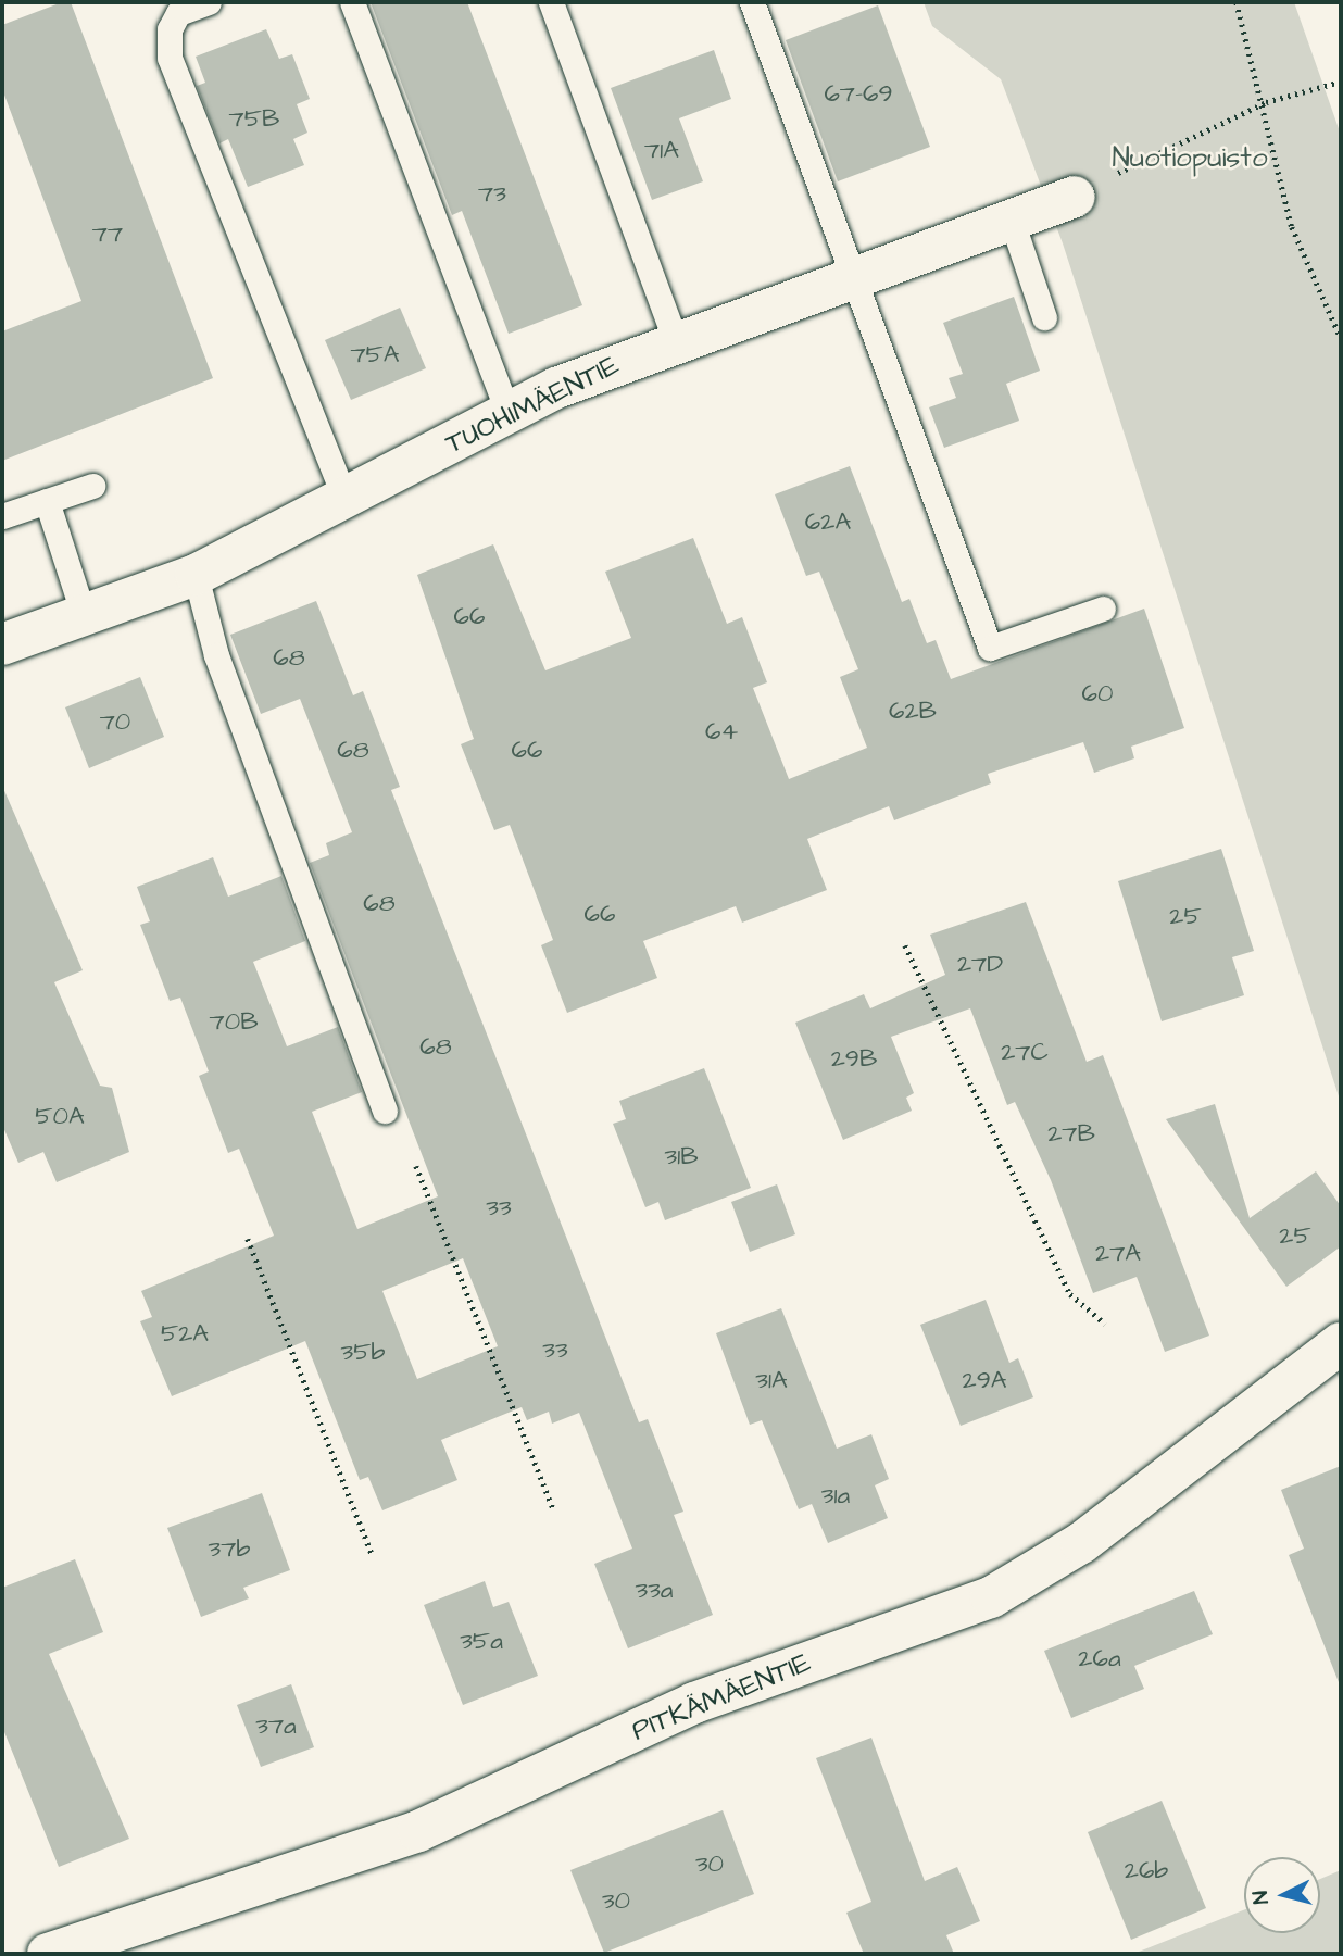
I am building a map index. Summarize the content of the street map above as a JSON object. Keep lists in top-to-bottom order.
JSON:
{
  "streets": {
    "street": ["TUOHIMÄENTIE", "PITKÄMÄENTIE"]
  },
  "parks": ["Nuotiopuisto"],
  "house_numbers": [
    "67-69",
    "75B",
    "71A",
    "73",
    "77",
    "75A",
    "62A",
    "66",
    "68",
    "60",
    "62B",
    "70",
    "64",
    "68",
    "66",
    "68",
    "66",
    "25",
    "27D",
    "70B",
    "68",
    "27C",
    "29B",
    "50A",
    "27B",
    "31B",
    "33",
    "25",
    "27A",
    "52A",
    "33",
    "35b",
    "31A",
    "29A",
    "31a",
    "37b",
    "33a",
    "35a",
    "26a",
    "37a",
    "30",
    "26b",
    "30"
  ],
  "north": "left"
}
